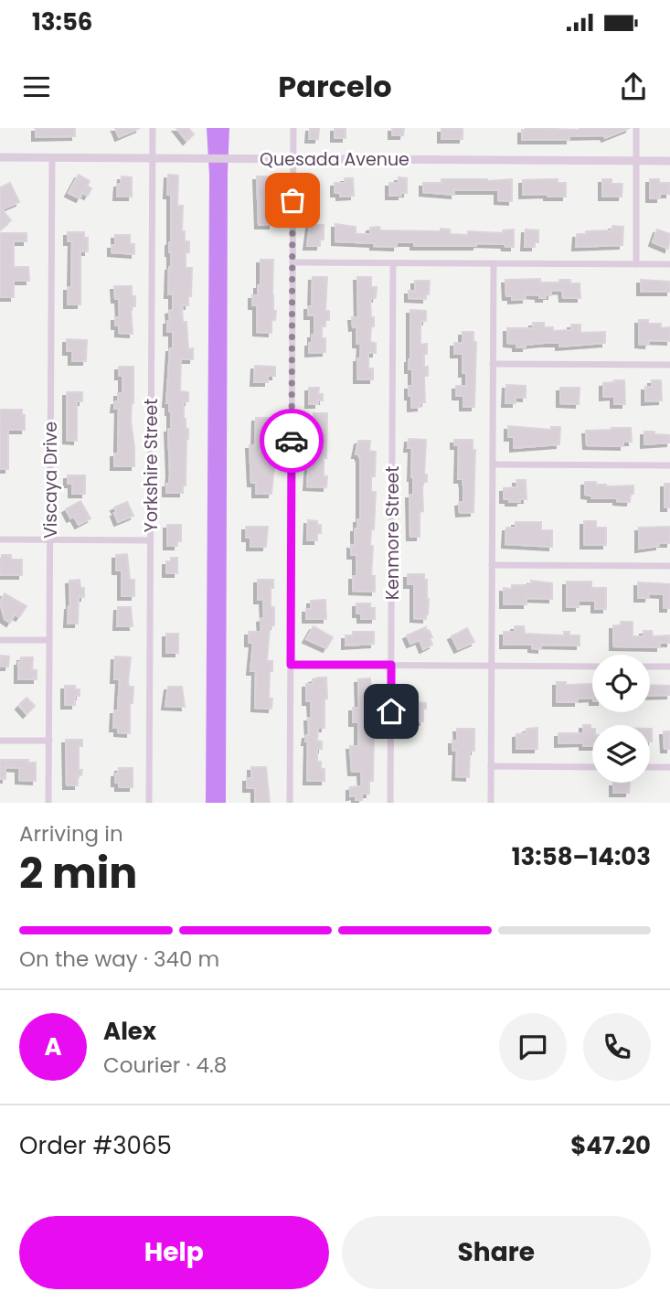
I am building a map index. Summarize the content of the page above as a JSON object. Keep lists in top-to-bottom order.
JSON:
{
  "streets": {
    "street": [
      "Quesada Avenue",
      "Yorkshire Street",
      "Viscaya Drive",
      "Kenmore Street"
    ]
  },
  "crossings": [
    ["Quesada Avenue", "Yorkshire Street"],
    ["Quesada Avenue", "Viscaya Drive"]
  ],
  "page": {
    "status": "13:56",
    "header": "Parcelo",
    "heading": ["2 min", "Arriving in", "13:58–14:03"],
    "panel": [
      "Alex",
      "Courier · 4.8",
      "Order #3065",
      "$47.20"
    ],
    "bar": "On the way · 340 m",
    "round": "A",
    "buttons": ["Help", "Share"]
  }
}
